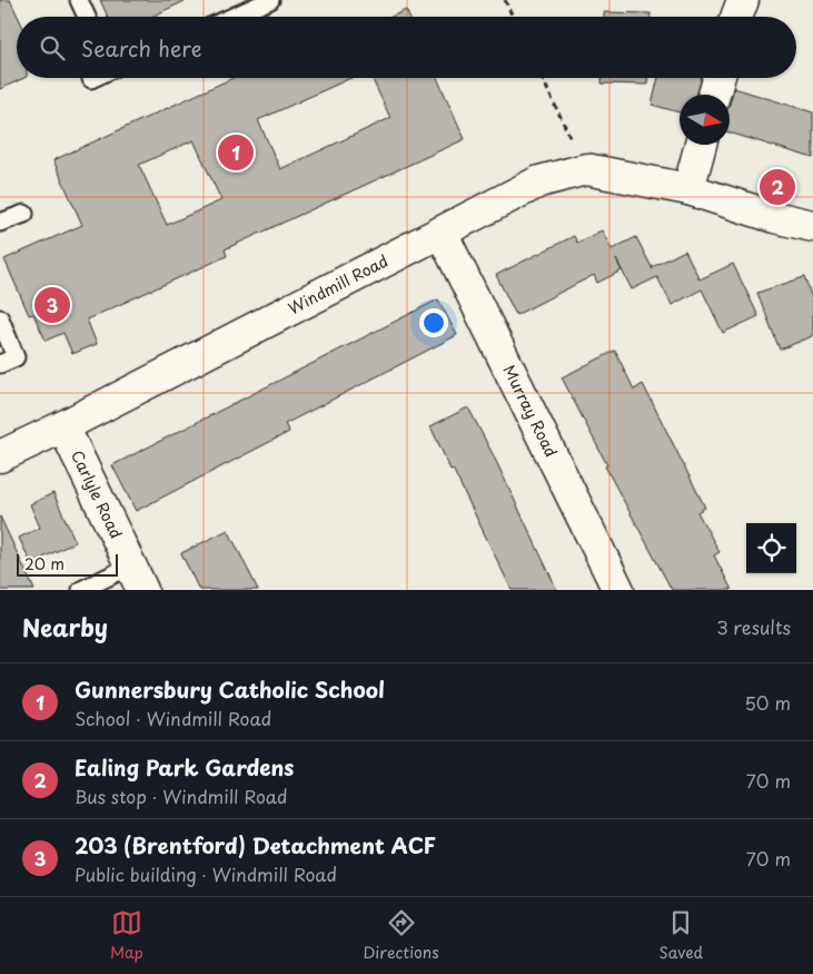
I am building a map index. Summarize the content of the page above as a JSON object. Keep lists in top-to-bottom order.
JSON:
{
  "streets": {
    "main road": ["Windmill Road", "Murray Road", "Carlyle Road"]
  },
  "crossings": [
    ["Windmill Road", "Murray Road"],
    ["Windmill Road", "Carlyle Road"]
  ],
  "scale_bar": "20 m",
  "north": "right",
  "page": {
    "search": "Search here",
    "pins": ["1", "2", "3"],
    "scale": "20 m",
    "heading": ["Nearby", "3 results"],
    "list": [
      {
        "mark": "1",
        "name": "Gunnersbury Catholic School",
        "note": "School · Windmill Road",
        "value": "50 m"
      },
      {
        "mark": "2",
        "name": "Ealing Park Gardens",
        "note": "Bus stop · Windmill Road",
        "value": "70 m"
      },
      {
        "mark": "3",
        "name": "203 (Brentford) Detachment ACF",
        "note": "Public building · Windmill Road",
        "value": "70 m"
      }
    ],
    "nav": ["Map", "Directions", "Saved"]
  }
}
